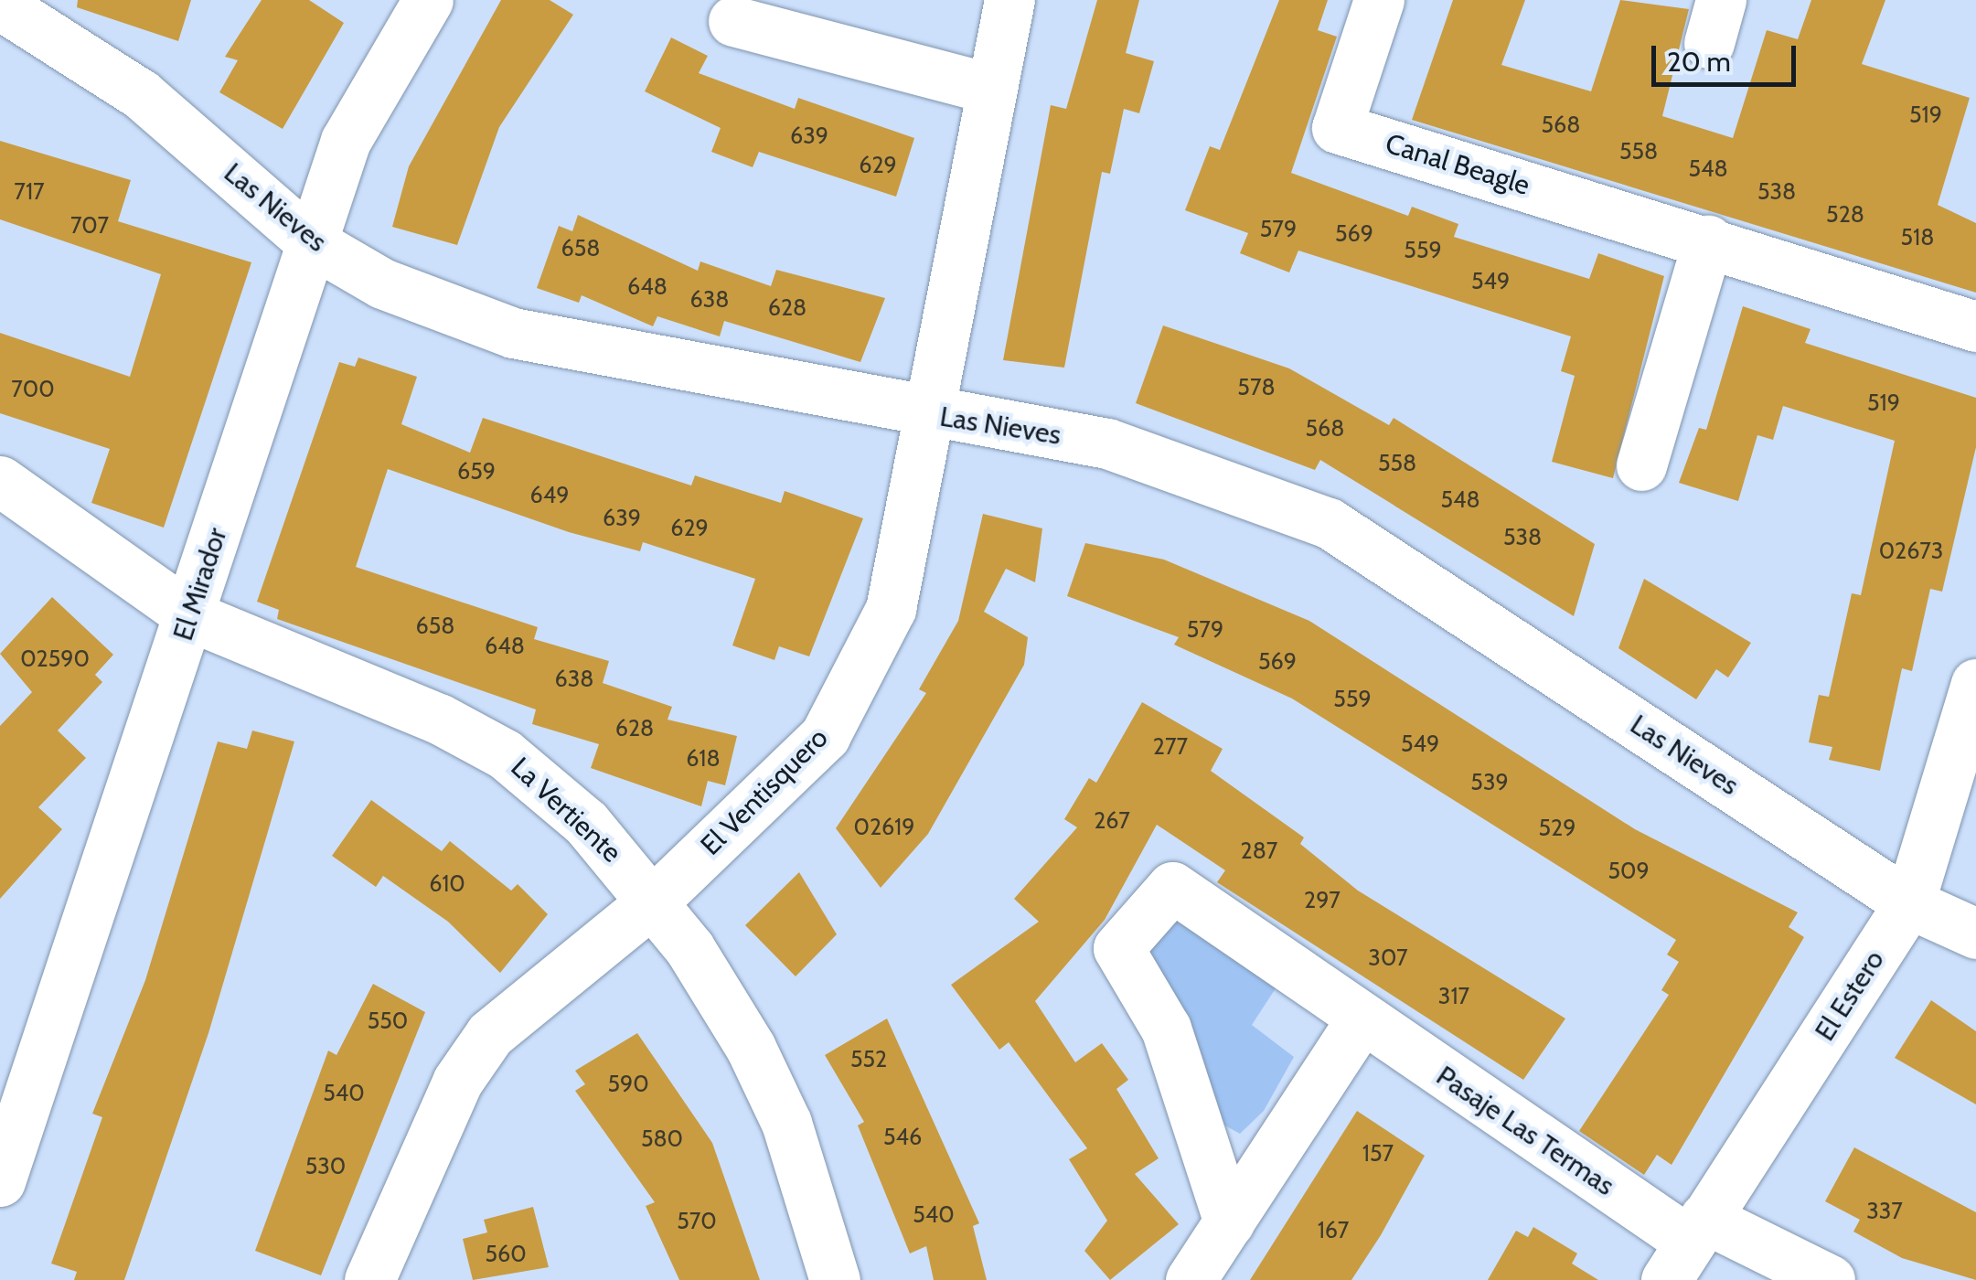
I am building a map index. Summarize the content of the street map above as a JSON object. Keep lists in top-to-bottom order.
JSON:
{
  "streets": {
    "street": [
      "Canal Beagle",
      "Las Nieves",
      "El Mirador",
      "El Ventisquero",
      "La Vertiente",
      "El Estero",
      "Pasaje Las Termas"
    ]
  },
  "crossings": [
    ["Las Nieves", "El Mirador"],
    ["Las Nieves", "El Ventisquero"],
    ["Las Nieves", "El Estero"],
    ["El Mirador", "La Vertiente"],
    ["El Ventisquero", "La Vertiente"],
    ["El Estero", "Pasaje Las Termas"]
  ],
  "house_numbers": [
    "519",
    "568",
    "639",
    "558",
    "629",
    "548",
    "717",
    "538",
    "528",
    "707",
    "579",
    "569",
    "518",
    "658",
    "559",
    "549",
    "648",
    "638",
    "628",
    "578",
    "700",
    "519",
    "568",
    "558",
    "659",
    "649",
    "548",
    "639",
    "629",
    "538",
    "02673",
    "658",
    "579",
    "648",
    "02590",
    "569",
    "638",
    "559",
    "628",
    "549",
    "277",
    "618",
    "539",
    "267",
    "02619",
    "529",
    "287",
    "509",
    "610",
    "297",
    "307",
    "317",
    "550",
    "552",
    "590",
    "540",
    "546",
    "580",
    "157",
    "530",
    "337",
    "540",
    "570",
    "167",
    "560"
  ],
  "scale_bar": "20 m"
}
